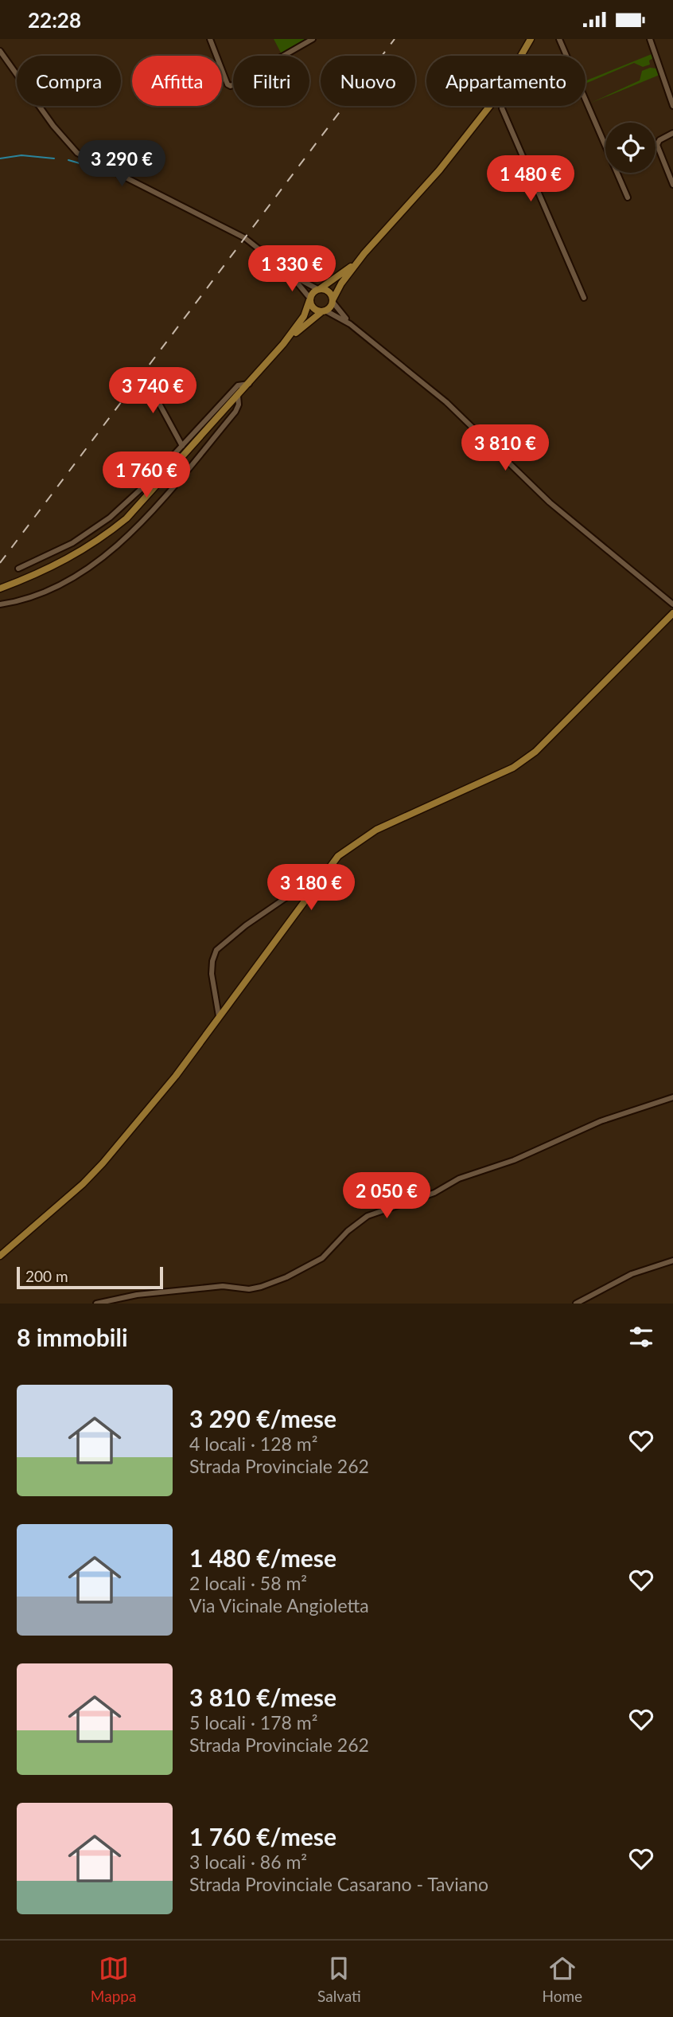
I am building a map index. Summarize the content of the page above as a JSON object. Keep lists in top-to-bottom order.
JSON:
{
  "scale_bar": "200 m",
  "page": {
    "status": "22:28",
    "chip": [
      "Compra",
      "Affitta",
      "Filtri",
      "Nuovo",
      "Appartamento"
    ],
    "price": [
      "3 290 €",
      "1 480 €",
      "1 330 €",
      "3 740 €",
      "3 810 €",
      "1 760 €",
      "3 180 €",
      "2 050 €"
    ],
    "scale": "200 m",
    "heading": "8 immobili",
    "list": [
      {
        "name": "3 290 €/mese",
        "note": "4 locali · 128 m² · Strada Provinciale 262"
      },
      {
        "name": "1 480 €/mese",
        "note": "2 locali · 58 m² · Via Vicinale Angioletta"
      },
      {
        "name": "3 810 €/mese",
        "note": "5 locali · 178 m² · Strada Provinciale 262"
      },
      {
        "name": "1 760 €/mese",
        "note": "3 locali · 86 m² · Strada Provinciale Casarano - Taviano"
      }
    ],
    "tabs": ["Mappa", "Salvati", "Home"]
  }
}
